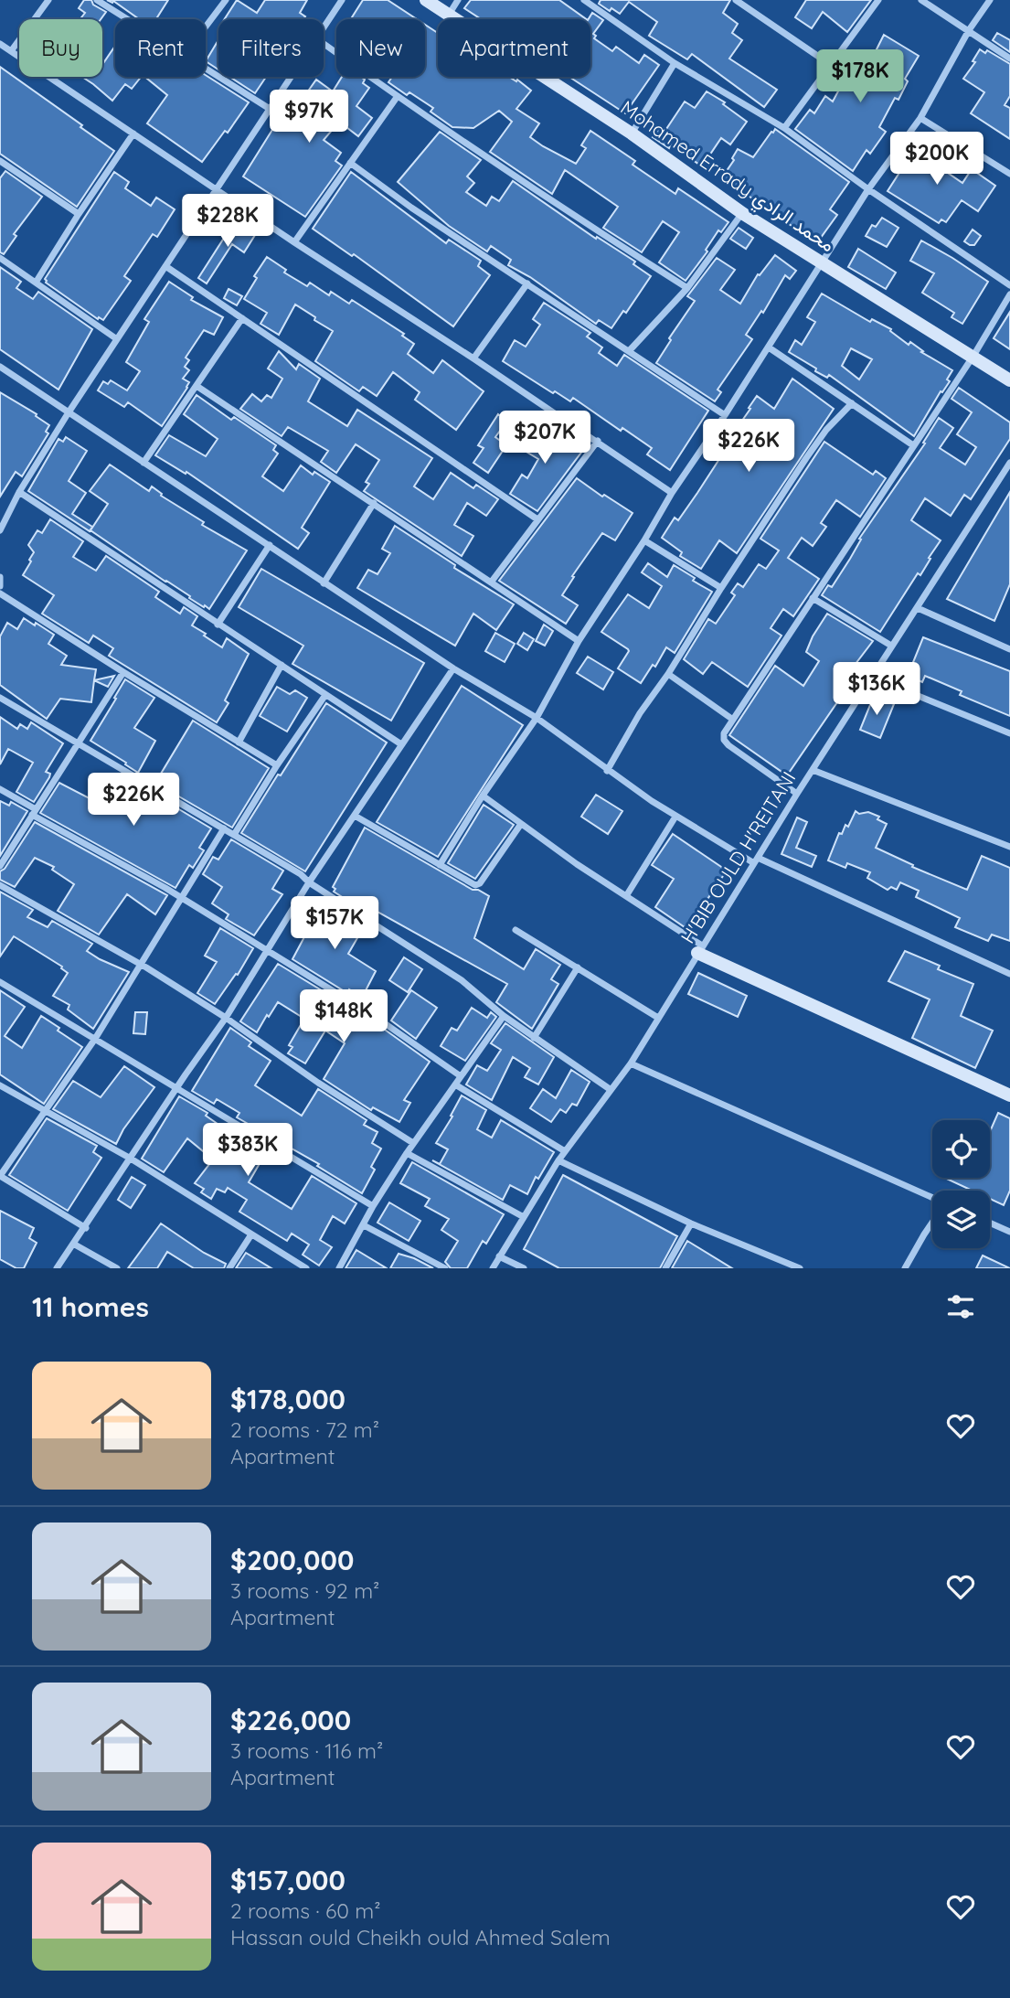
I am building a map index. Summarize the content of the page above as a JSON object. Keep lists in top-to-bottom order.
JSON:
{
  "streets": {
    "street": ["Mohamed Errady محمد الرادي", "H'BIB OULD H'REITANI"]
  },
  "page": {
    "chip": [
      "Buy",
      "Rent",
      "Filters",
      "New",
      "Apartment"
    ],
    "price": [
      "$178K",
      "$97K",
      "$200K",
      "$228K",
      "$207K",
      "$226K",
      "$136K",
      "$226K",
      "$157K",
      "$148K",
      "$383K"
    ],
    "heading": "11 homes",
    "list": [
      {
        "name": "$178,000",
        "note": "2 rooms · 72 m² · Apartment"
      },
      {
        "name": "$200,000",
        "note": "3 rooms · 92 m² · Apartment"
      },
      {
        "name": "$226,000",
        "note": "3 rooms · 116 m² · Apartment"
      },
      {
        "name": "$157,000",
        "note": "2 rooms · 60 m² · Hassan ould Cheikh ould Ahmed Salem"
      }
    ]
  }
}
